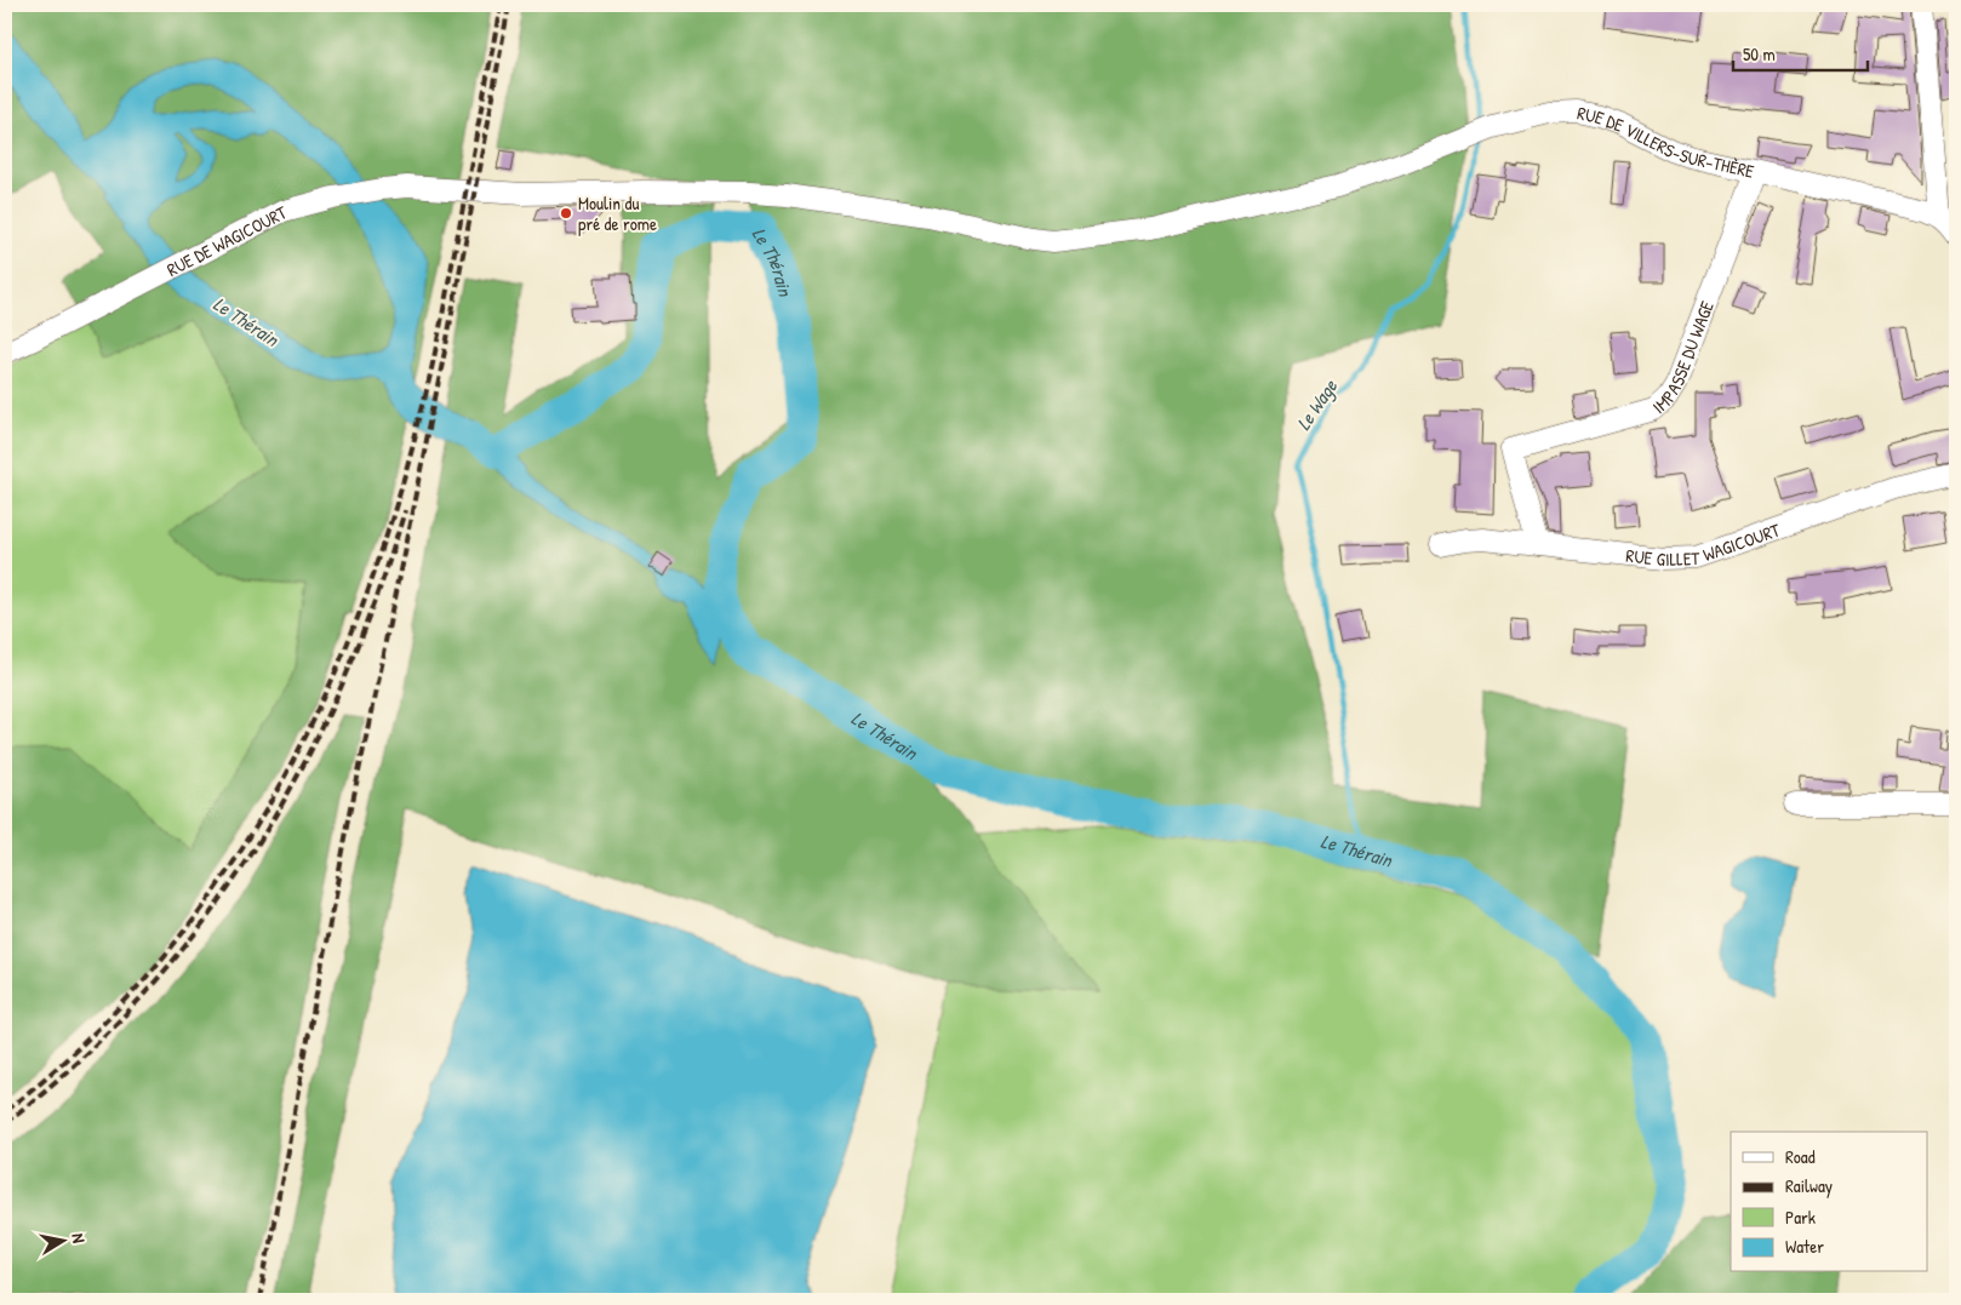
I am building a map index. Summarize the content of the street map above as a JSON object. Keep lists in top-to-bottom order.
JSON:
{
  "streets": {
    "street": [
      "RUE DE VILLERS-SUR-THÈRE",
      "RUE DE WAGICOURT",
      "IMPASSE DU WAGE",
      "RUE GILLET WAGICOURT"
    ]
  },
  "crossings": [
    ["RUE DE VILLERS-SUR-THÈRE", "RUE DE WAGICOURT"],
    ["RUE DE VILLERS-SUR-THÈRE", "IMPASSE DU WAGE"],
    ["IMPASSE DU WAGE", "RUE GILLET WAGICOURT"]
  ],
  "water": ["Le Thérain", "Le Wage"],
  "places": ["Moulin du pré de rome"],
  "legend": [
    "Road",
    "Railway",
    "Park",
    "Water"
  ],
  "scale_bar": "50 m",
  "north": "right"
}
